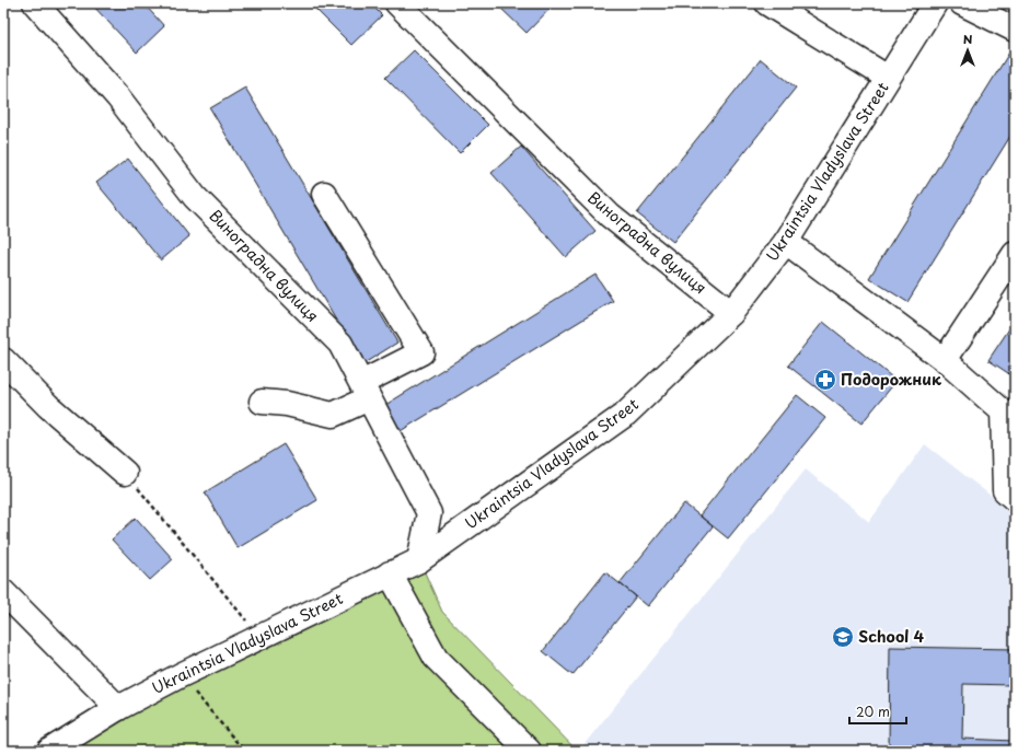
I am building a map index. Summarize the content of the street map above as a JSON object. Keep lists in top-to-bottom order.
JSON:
{
  "streets": {
    "street": ["Ukraintsia Vladyslava Street", "Виноградна вулиця"]
  },
  "crossings": [
    ["Ukraintsia Vladyslava Street", "Виноградна вулиця"]
  ],
  "places": {
    "pharmacy": ["Подорожник"],
    "school or university": ["School 4"]
  },
  "scale_bar": "20 m",
  "north": "top"
}
